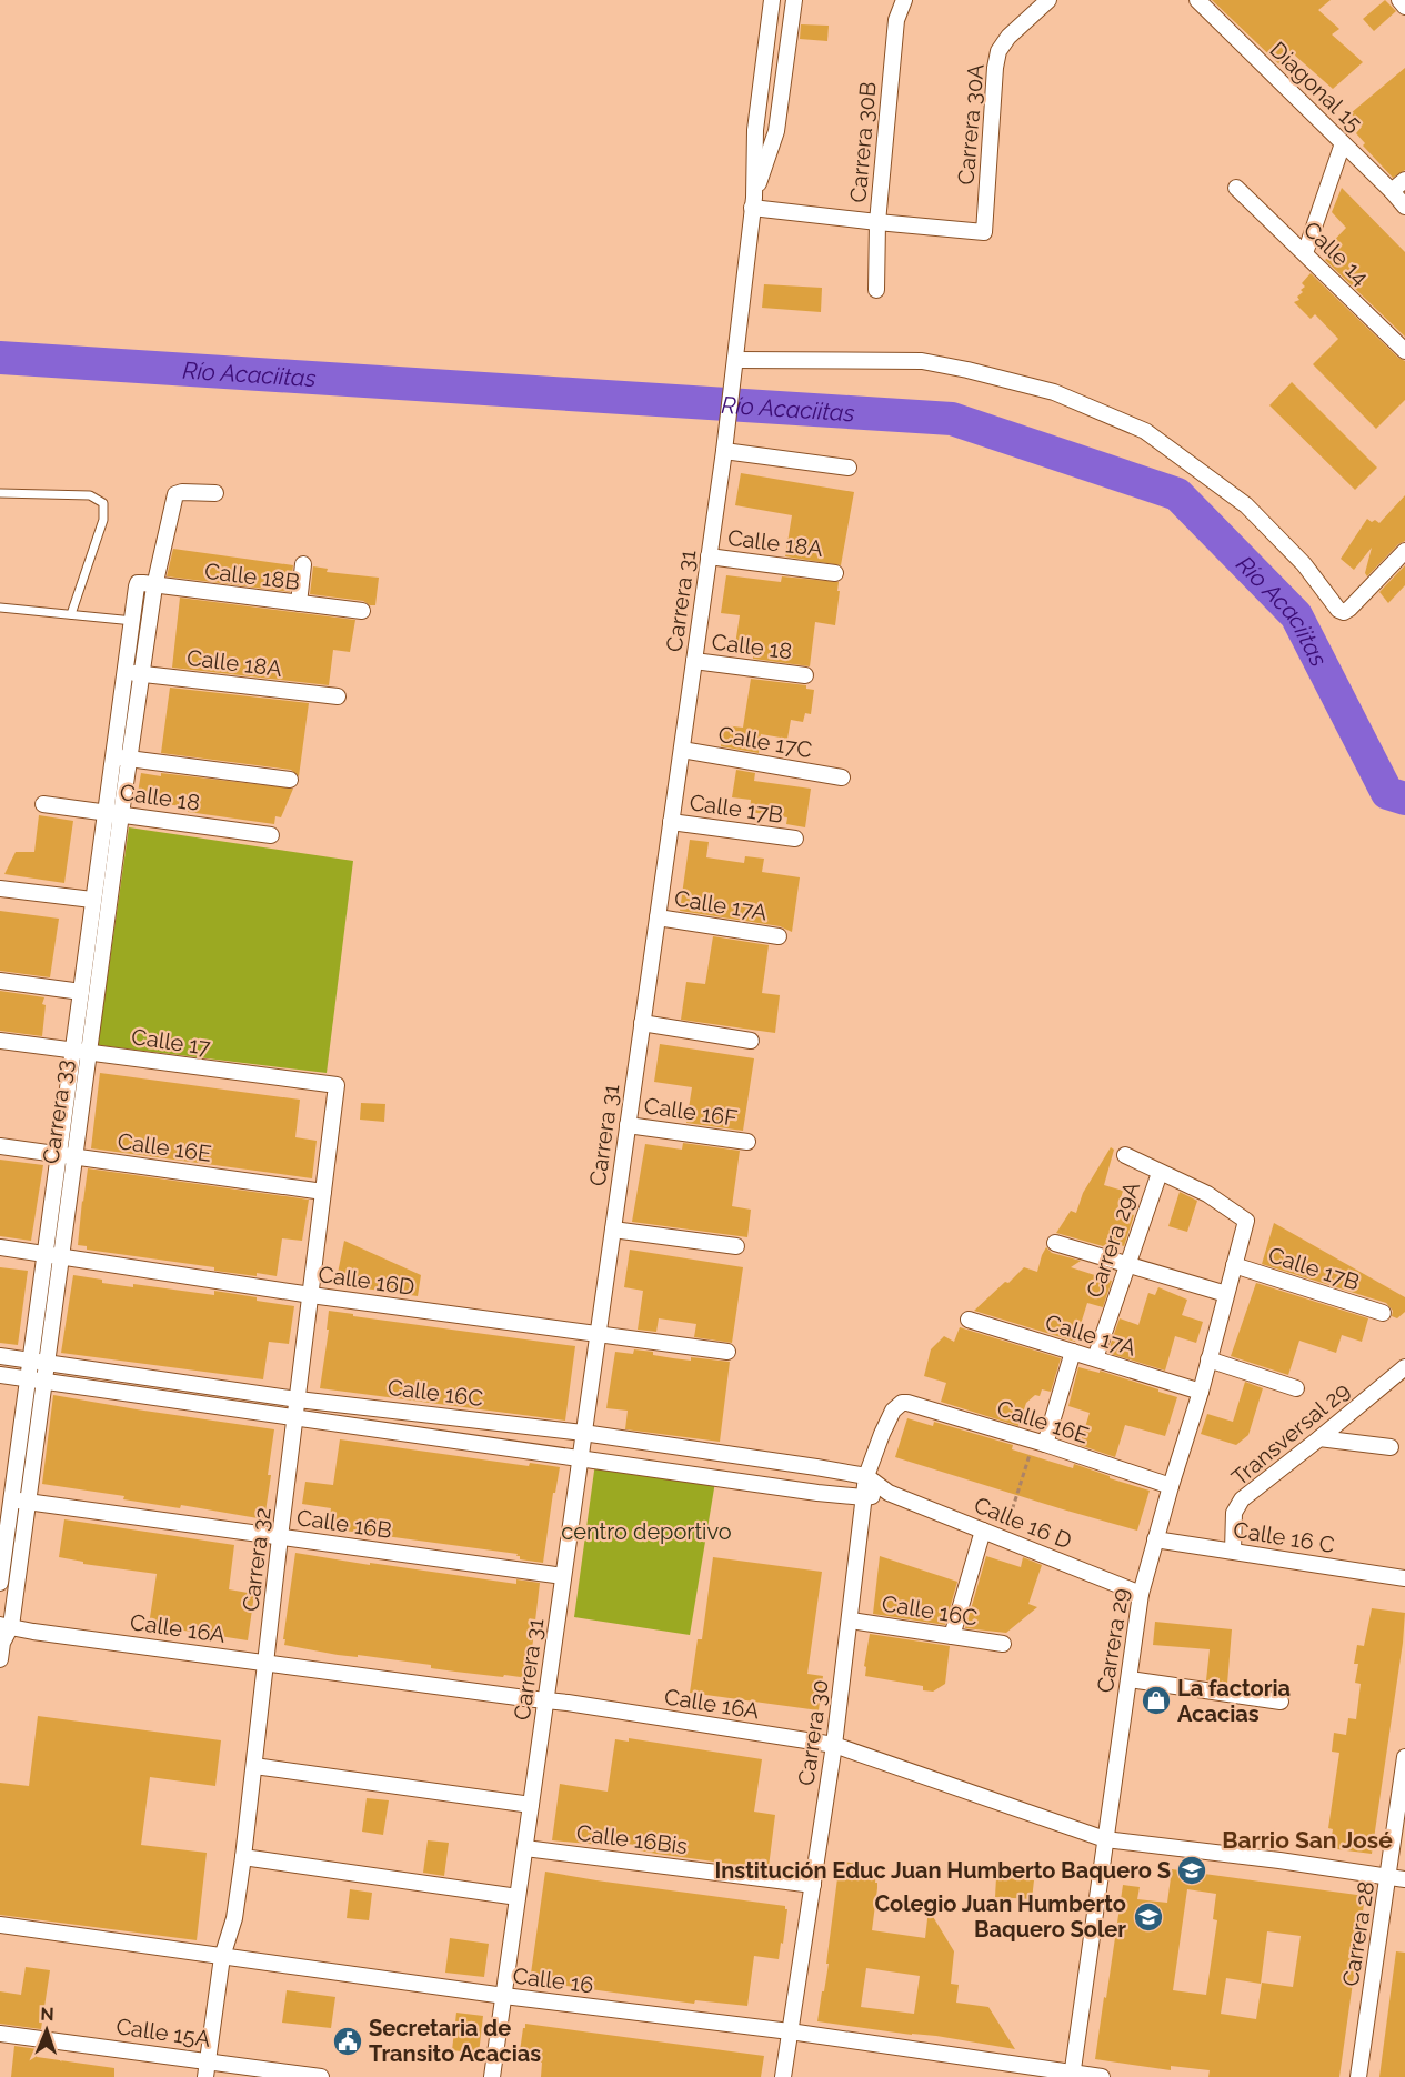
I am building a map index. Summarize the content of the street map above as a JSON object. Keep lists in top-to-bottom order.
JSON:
{
  "streets": {
    "street": [
      "Diagonal 15",
      "Carrera 30A",
      "Carrera 30B",
      "Calle 14",
      "Calle 18A",
      "Calle 18B",
      "Carrera 31",
      "Calle 18",
      "Calle 17C",
      "Calle 17B",
      "Calle 17A",
      "Calle 17",
      "Carrera 33",
      "Calle 16F",
      "Calle 16E",
      "Carrera 29A",
      "Calle 16D",
      "Calle 16C",
      "Transversal 29",
      "Calle 16 D",
      "Calle 16B",
      "Calle 16 C",
      "Carrera 32",
      "Calle 16A",
      "Carrera 29",
      "Carrera 30",
      "Calle 16Bis",
      "Carrera 28",
      "Calle 16",
      "Calle 15A"
    ]
  },
  "crossings": [
    ["Carrera 30A", "Carrera 30B"],
    ["Calle 18A", "Carrera 31"],
    ["Calle 18A", "Carrera 33"],
    ["Calle 18B", "Carrera 33"],
    ["Carrera 31", "Calle 18"],
    ["Carrera 31", "Calle 17C"],
    ["Carrera 31", "Calle 17B"],
    ["Carrera 31", "Calle 17A"],
    ["Carrera 31", "Calle 16F"],
    ["Carrera 31", "Calle 16D"],
    ["Carrera 31", "Calle 16C"],
    ["Carrera 31", "Calle 16B"],
    ["Carrera 31", "Calle 16A"],
    ["Carrera 31", "Calle 16Bis"],
    ["Carrera 31", "Calle 16"],
    ["Calle 18", "Carrera 33"],
    ["Calle 17B", "Carrera 29"],
    ["Calle 17A", "Carrera 29A"],
    ["Calle 17A", "Carrera 29"],
    ["Calle 17", "Carrera 33"],
    ["Calle 17", "Carrera 32"],
    ["Carrera 33", "Calle 16E"],
    ["Carrera 33", "Calle 16D"],
    ["Carrera 33", "Calle 16C"],
    ["Carrera 33", "Calle 16B"],
    ["Carrera 33", "Calle 16A"],
    ["Calle 16E", "Carrera 32"],
    ["Calle 16E", "Carrera 29"],
    ["Calle 16E", "Carrera 30"],
    ["Carrera 29A", "Carrera 29"],
    ["Calle 16D", "Carrera 32"],
    ["Calle 16C", "Calle 16 D"],
    ["Calle 16C", "Carrera 32"],
    ["Calle 16C", "Carrera 30"],
    ["Transversal 29", "Calle 16 C"],
    ["Calle 16 D", "Carrera 29"],
    ["Calle 16 D", "Carrera 30"],
    ["Calle 16B", "Carrera 32"],
    ["Calle 16 C", "Carrera 29"],
    ["Carrera 32", "Calle 16A"],
    ["Carrera 32", "Calle 16"],
    ["Carrera 32", "Calle 15A"],
    ["Calle 16A", "Carrera 29"],
    ["Calle 16A", "Carrera 30"],
    ["Calle 16A", "Carrera 28"],
    ["Carrera 29", "Calle 16"],
    ["Carrera 30", "Calle 16Bis"],
    ["Carrera 30", "Calle 16"]
  ],
  "districts": ["Barrio San José"],
  "water": ["Río Acaciitas"],
  "parks": ["centro deportivo"],
  "places": {
    "shop": ["La factoria Acacias"],
    "school or university": ["Institución Educ Juan Humberto Baquero S", "Colegio Juan Humberto Baquero Soler"],
    "public building": ["Secretaria de Transito Acacias"]
  },
  "north": "top"
}
